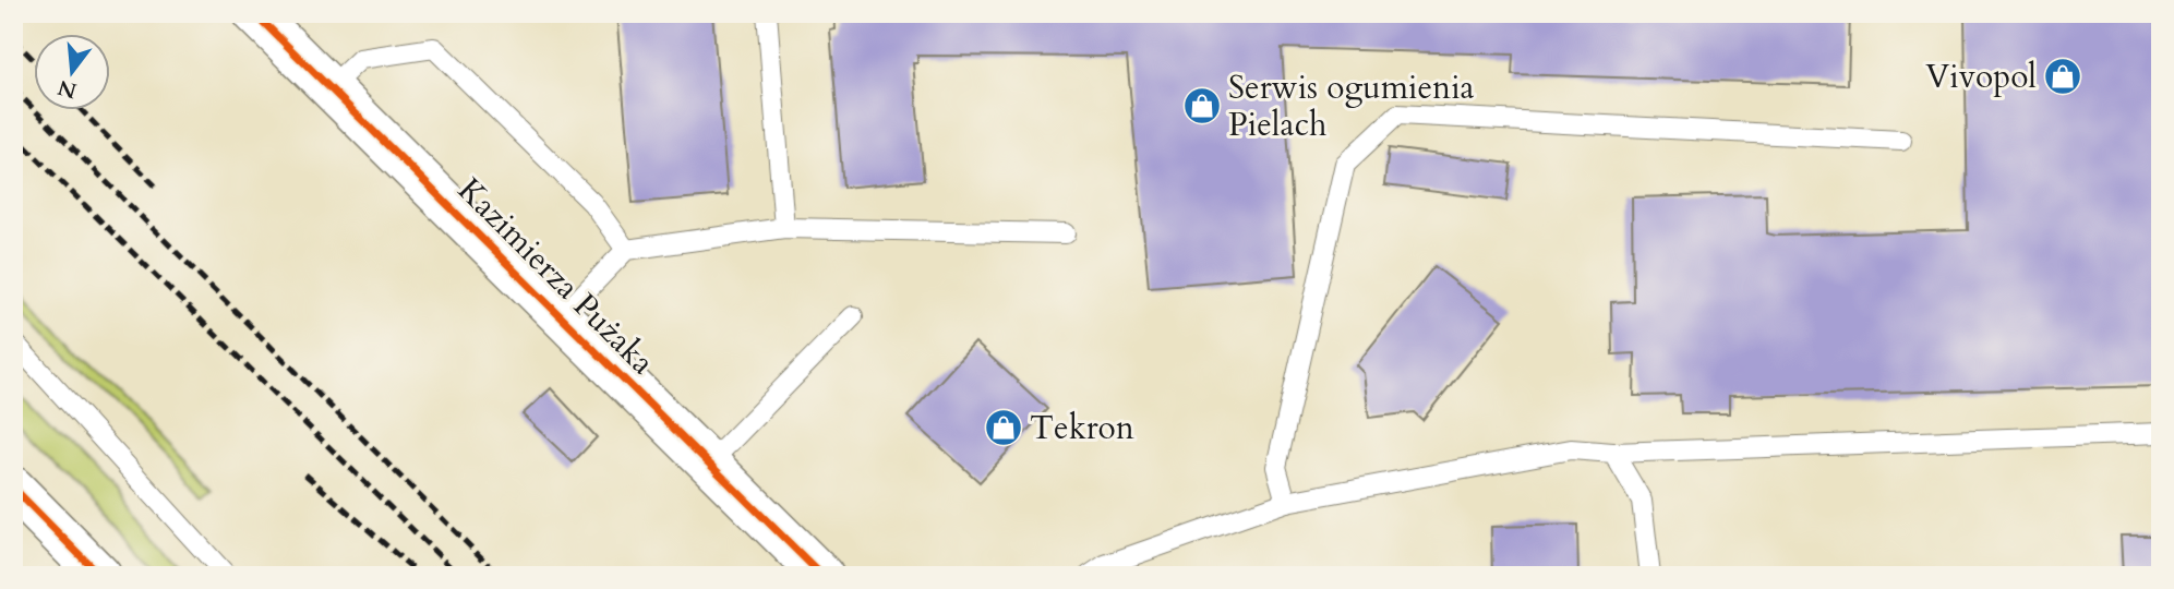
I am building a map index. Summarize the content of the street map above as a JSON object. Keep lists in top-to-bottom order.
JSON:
{
  "streets": {
    "street": ["Kazimierza Pużaka"]
  },
  "places": {
    "shop": ["Vivopol", "Serwis ogumienia Pielach", "Tekron"]
  },
  "north": "bottom"
}
